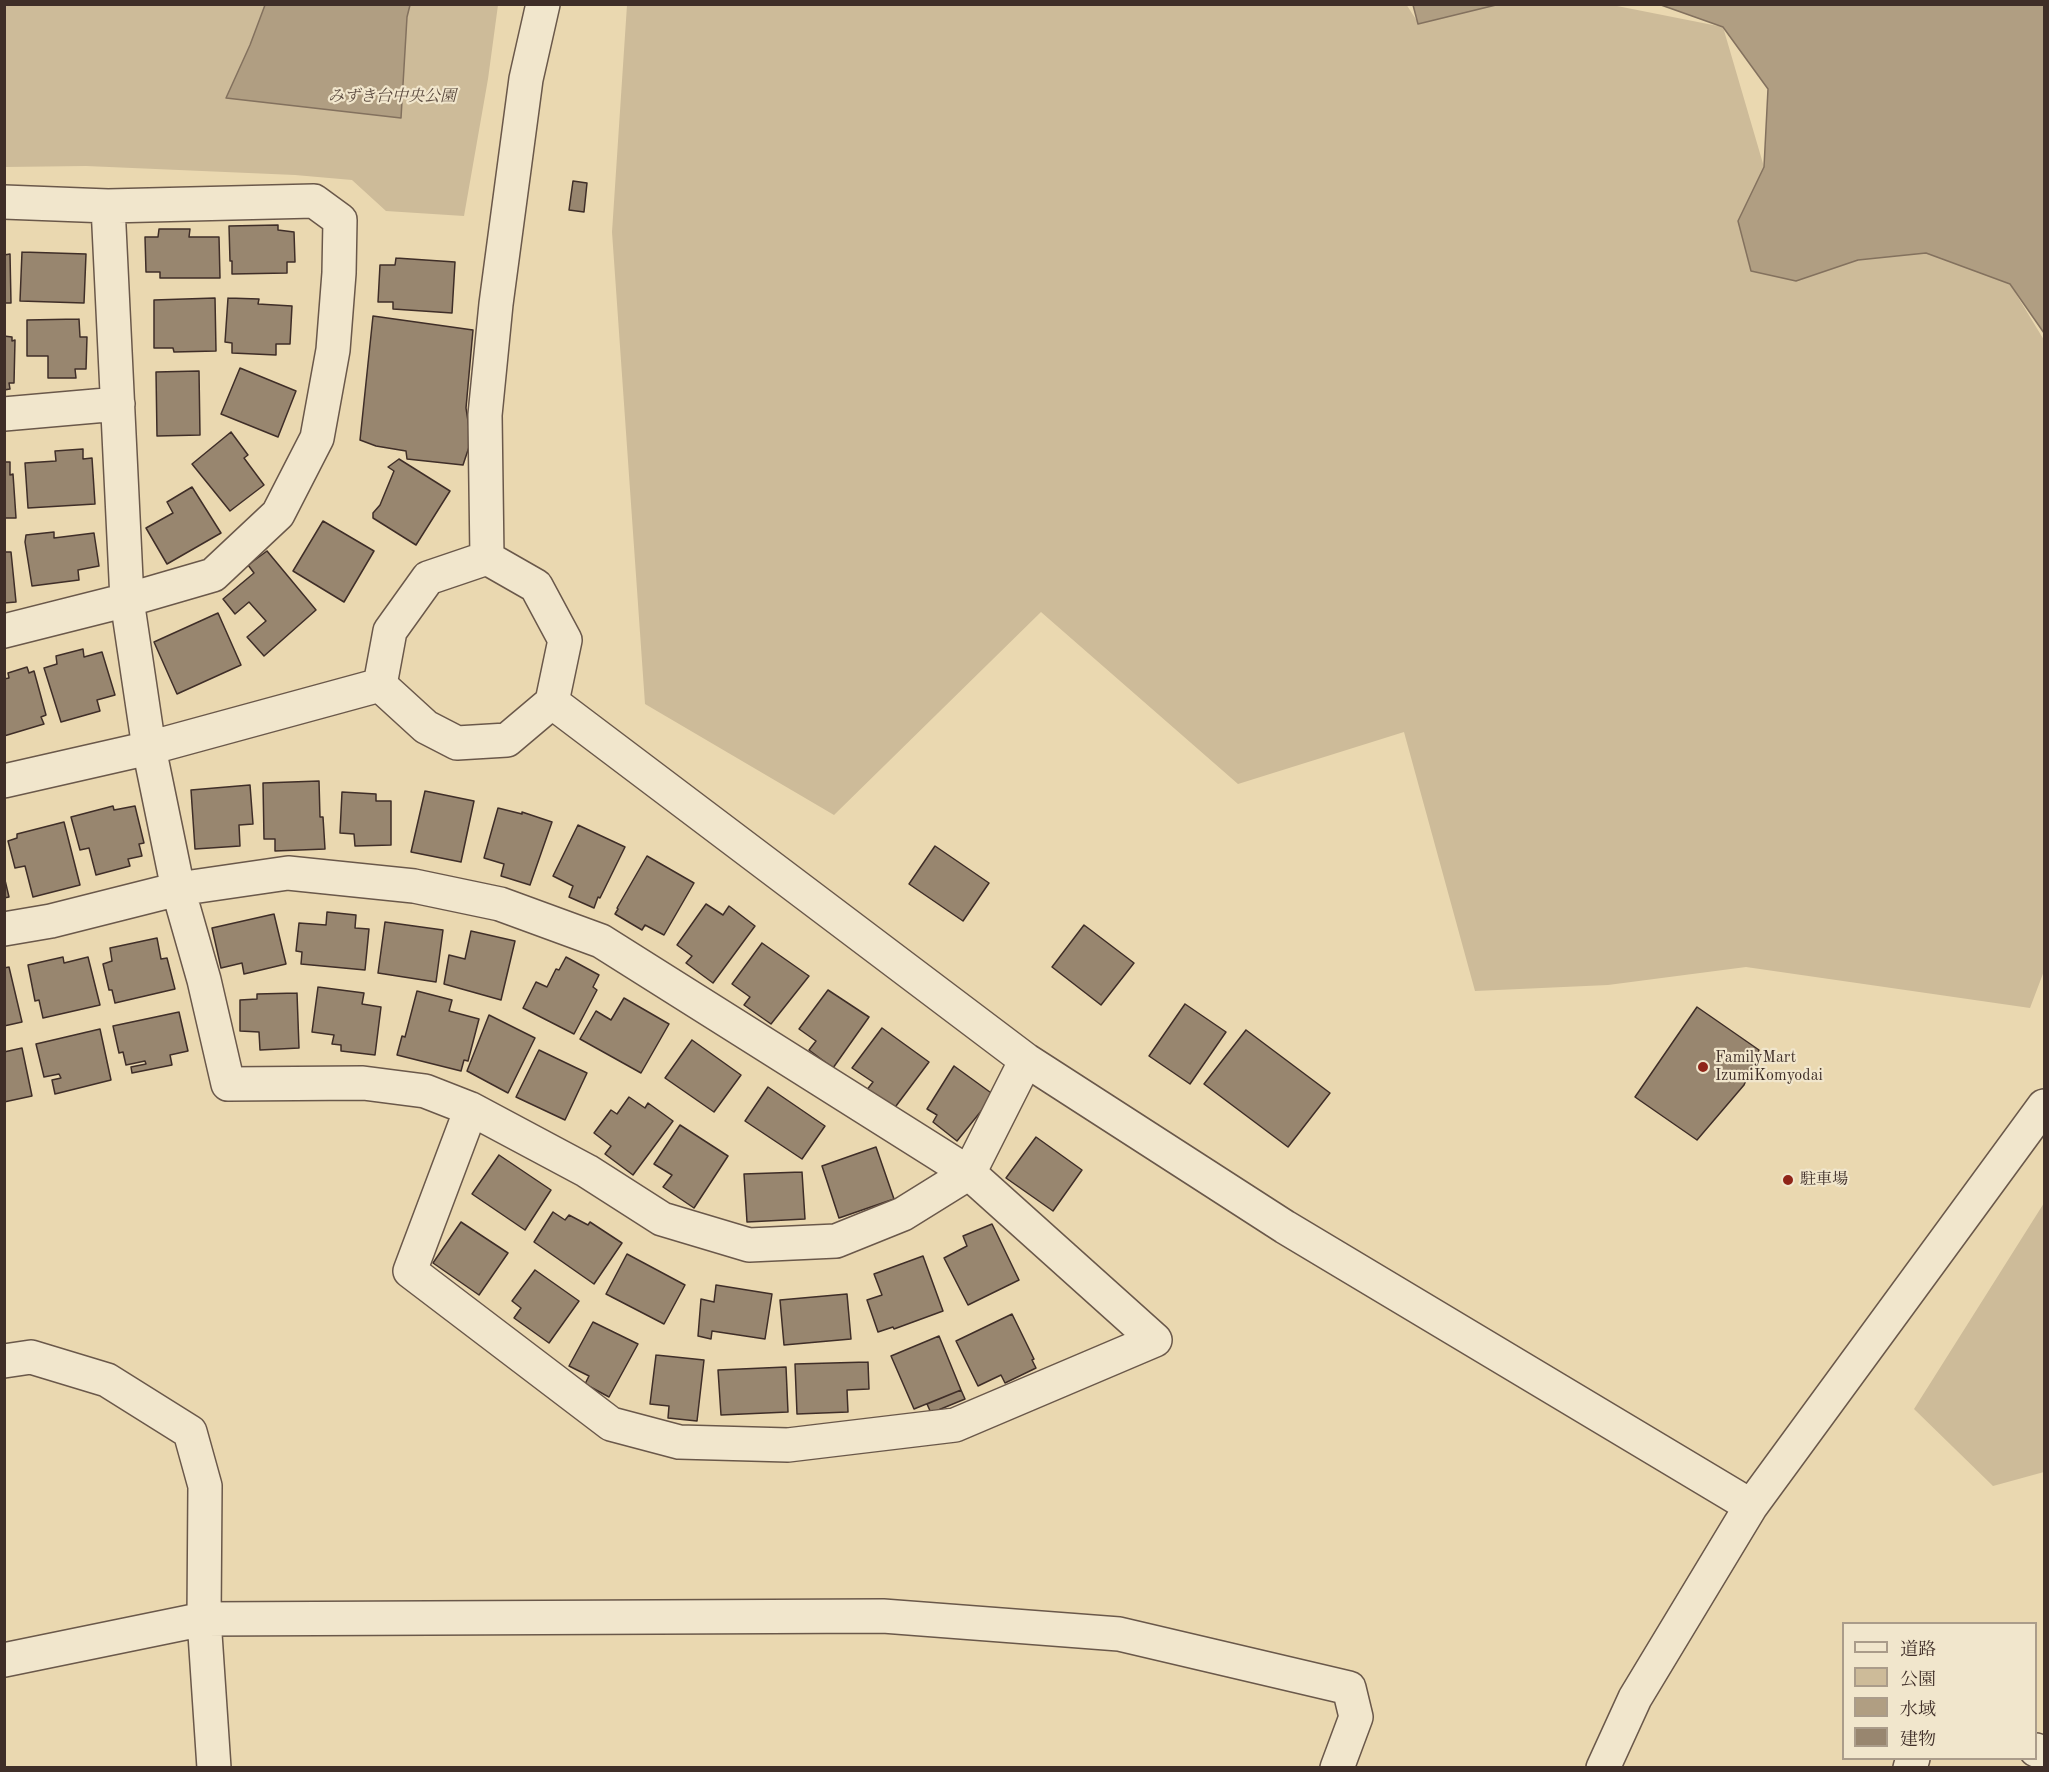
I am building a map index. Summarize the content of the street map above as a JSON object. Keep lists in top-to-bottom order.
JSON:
{
  "parks": ["みずき台中央公園"],
  "places": ["FamilyMart IzumiKomyodai", "駐車場"],
  "legend": [
    "道路",
    "公園",
    "水域",
    "建物"
  ]
}
